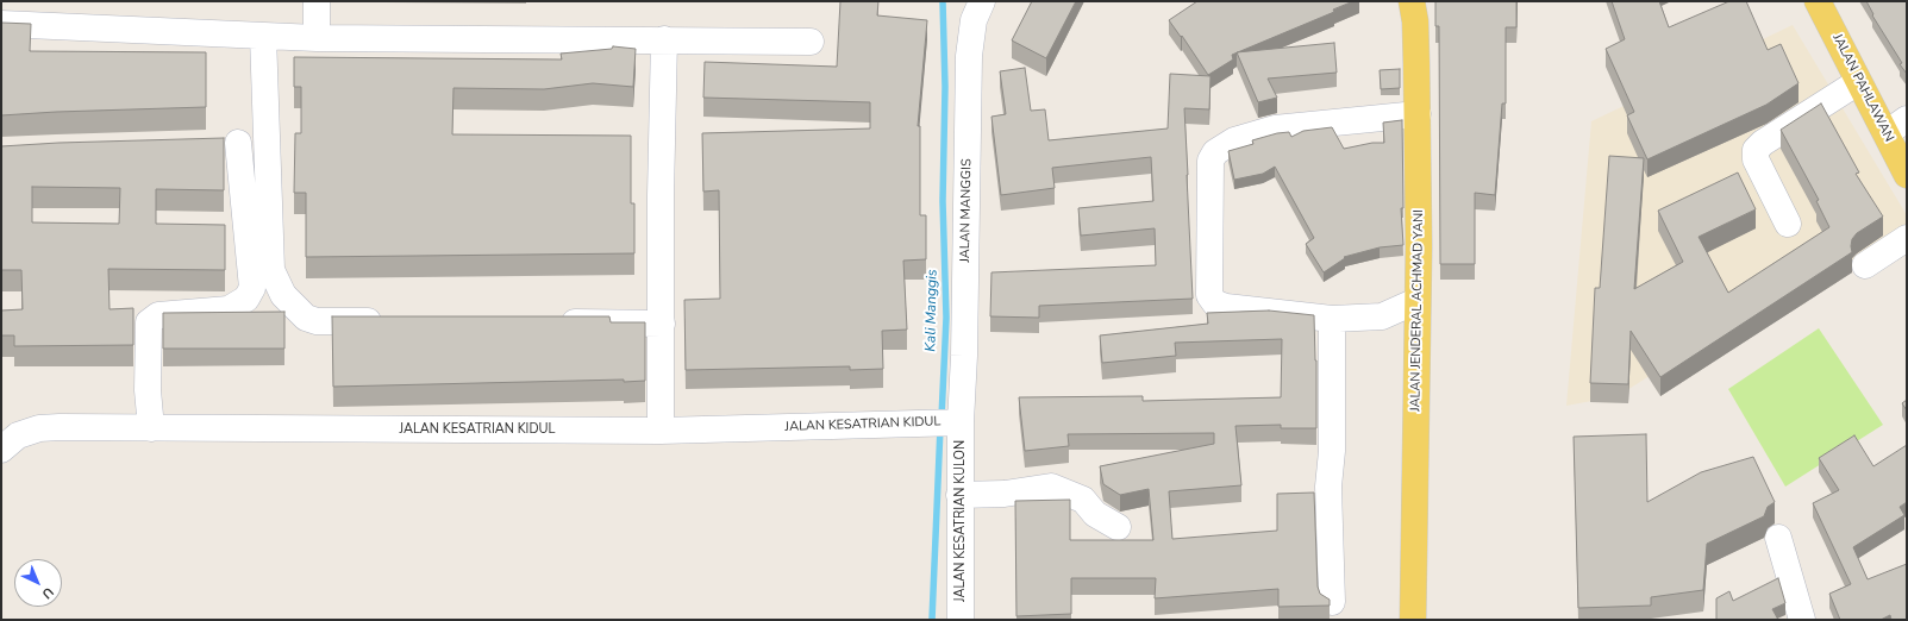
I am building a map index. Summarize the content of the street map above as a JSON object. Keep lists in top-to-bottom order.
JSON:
{
  "streets": {
    "main road": ["JALAN PAHLAWAN", "JALAN JENDERAL ACHMAD YANI"],
    "street": ["JALAN MANGGIS", "JALAN KESATRIAN KIDUL", "JALAN KESATRIAN KULON"]
  },
  "crossings": [
    ["JALAN MANGGIS", "JALAN KESATRIAN KIDUL"],
    ["JALAN MANGGIS", "JALAN KESATRIAN KULON"],
    ["JALAN KESATRIAN KIDUL", "JALAN KESATRIAN KULON"]
  ],
  "water": ["Kali Manggis"],
  "north": "bottom right"
}
